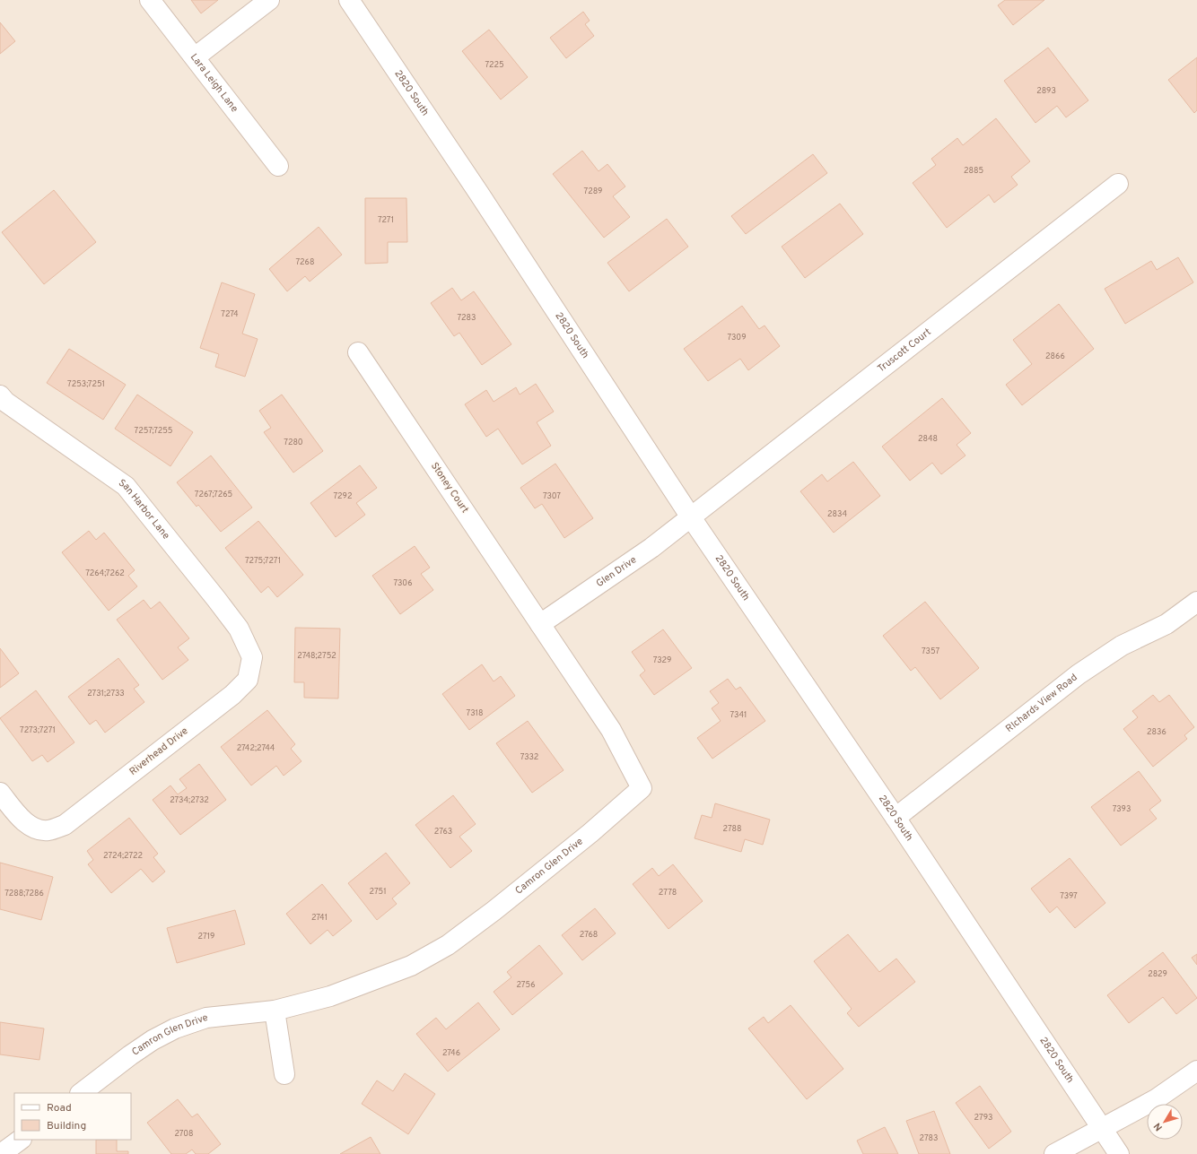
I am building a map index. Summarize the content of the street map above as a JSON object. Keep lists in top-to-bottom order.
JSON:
{
  "streets": {
    "street": [
      "Lara Leigh Lane",
      "2820 South",
      "Truscott Court",
      "Stoney Court",
      "San Harbor Lane",
      "Glen Drive",
      "RIchards View Road",
      "Riverhead Drive",
      "Camron Glen Drive"
    ]
  },
  "crossings": [
    ["2820 South", "Truscott Court"],
    ["2820 South", "Glen Drive"],
    ["2820 South", "RIchards View Road"],
    ["Truscott Court", "Glen Drive"],
    ["Stoney Court", "Glen Drive"],
    ["Stoney Court", "Camron Glen Drive"],
    ["San Harbor Lane", "Riverhead Drive"],
    ["Glen Drive", "Camron Glen Drive"]
  ],
  "house_numbers": [
    "7225",
    "2893",
    "2885",
    "7289",
    "7271",
    "7268",
    "7274",
    "7283",
    "7309",
    "2866",
    "7253;7251",
    "7257;7255",
    "2848",
    "7280",
    "7267;7265",
    "7292",
    "7307",
    "2834",
    "7275;7271",
    "7264;7262",
    "7306",
    "7357",
    "2748;2752",
    "7329",
    "2731;2733",
    "7318",
    "7341",
    "7273;7271",
    "2836",
    "2742;2744",
    "7332",
    "2734;2732",
    "7393",
    "2788",
    "2763",
    "2724;2722",
    "2751",
    "2778",
    "7288;7286",
    "7397",
    "2741",
    "2768",
    "2719",
    "2829",
    "2756",
    "2746",
    "2793",
    "2708",
    "2783"
  ],
  "legend": ["Road", "Building"],
  "north": "bottom left"
}
